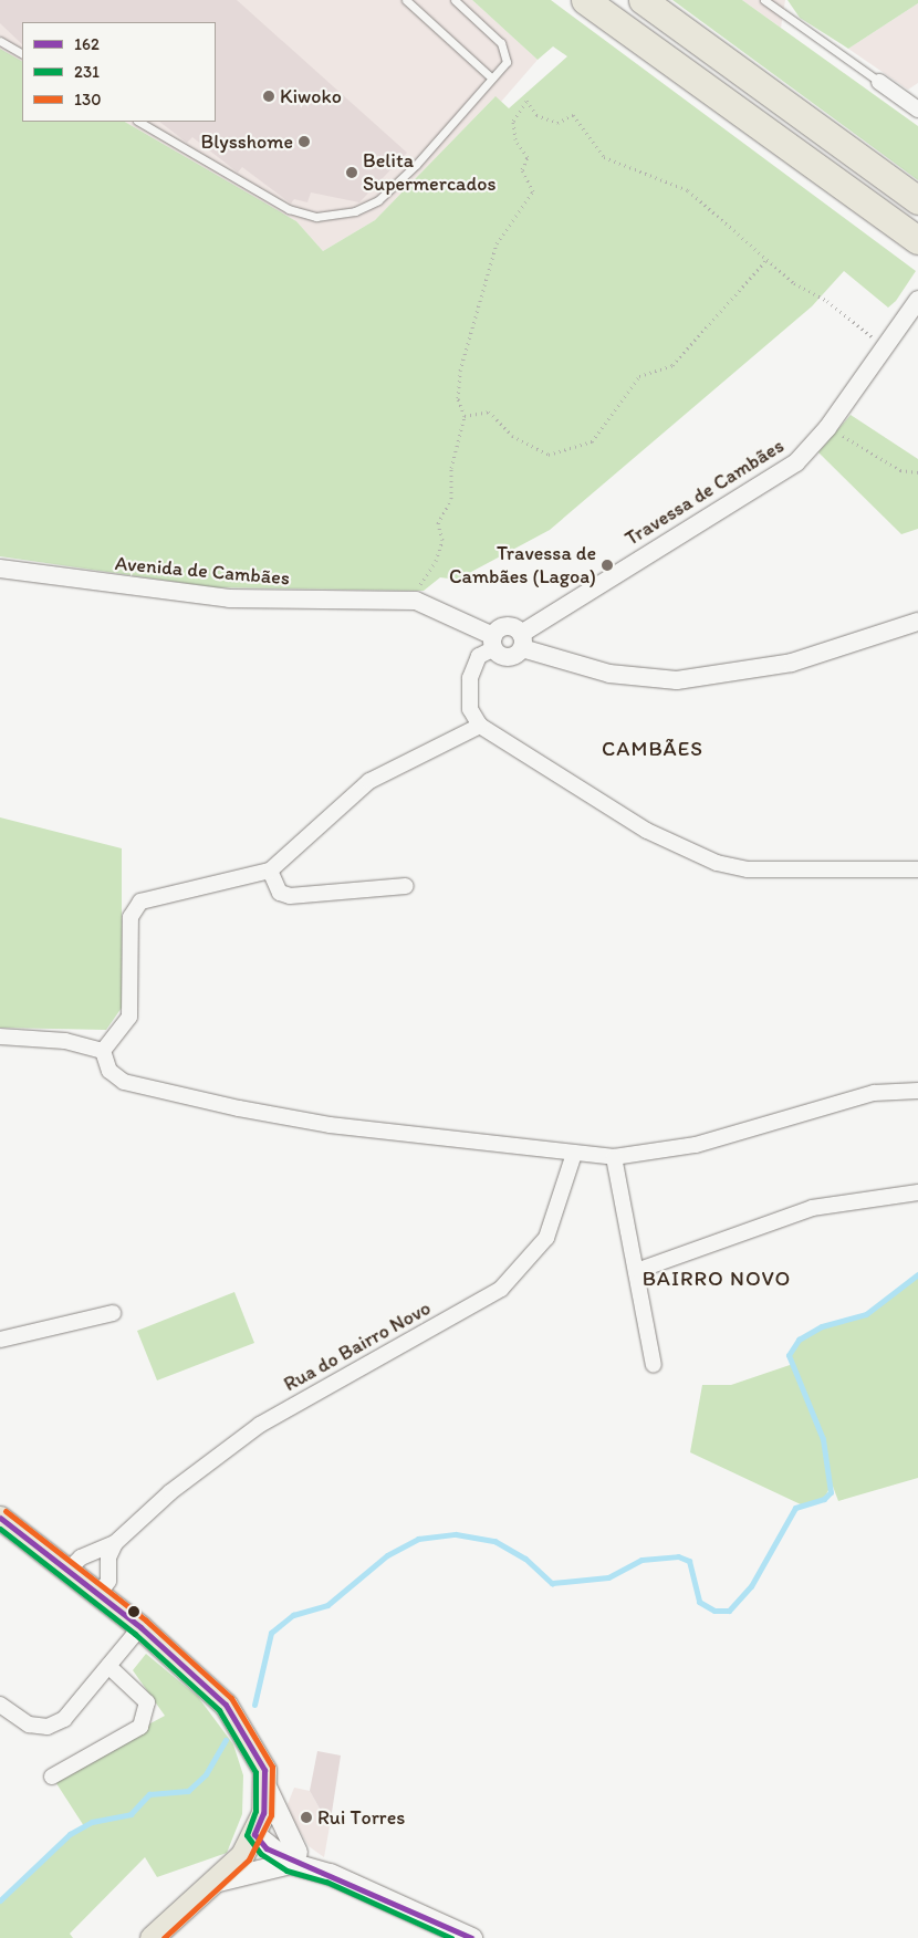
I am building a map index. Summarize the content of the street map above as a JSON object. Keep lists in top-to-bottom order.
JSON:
{
  "streets": {
    "street": ["Travessa de Cambães", "Avenida de Cambães", "Rua do Bairro Novo"]
  },
  "crossings": [
    ["Travessa de Cambães", "Avenida de Cambães"]
  ],
  "districts": ["CAMBÃES", "BAIRRO NOVO"],
  "places": [
    "Kiwoko",
    "Blysshome",
    "Belita Supermercados",
    "Travessa de Cambães (Lagoa)",
    "Rui Torres"
  ],
  "lines": ["transit line 130", "transit line 162", "transit line 231"],
  "legend": ["162", "231", "130"]
}
